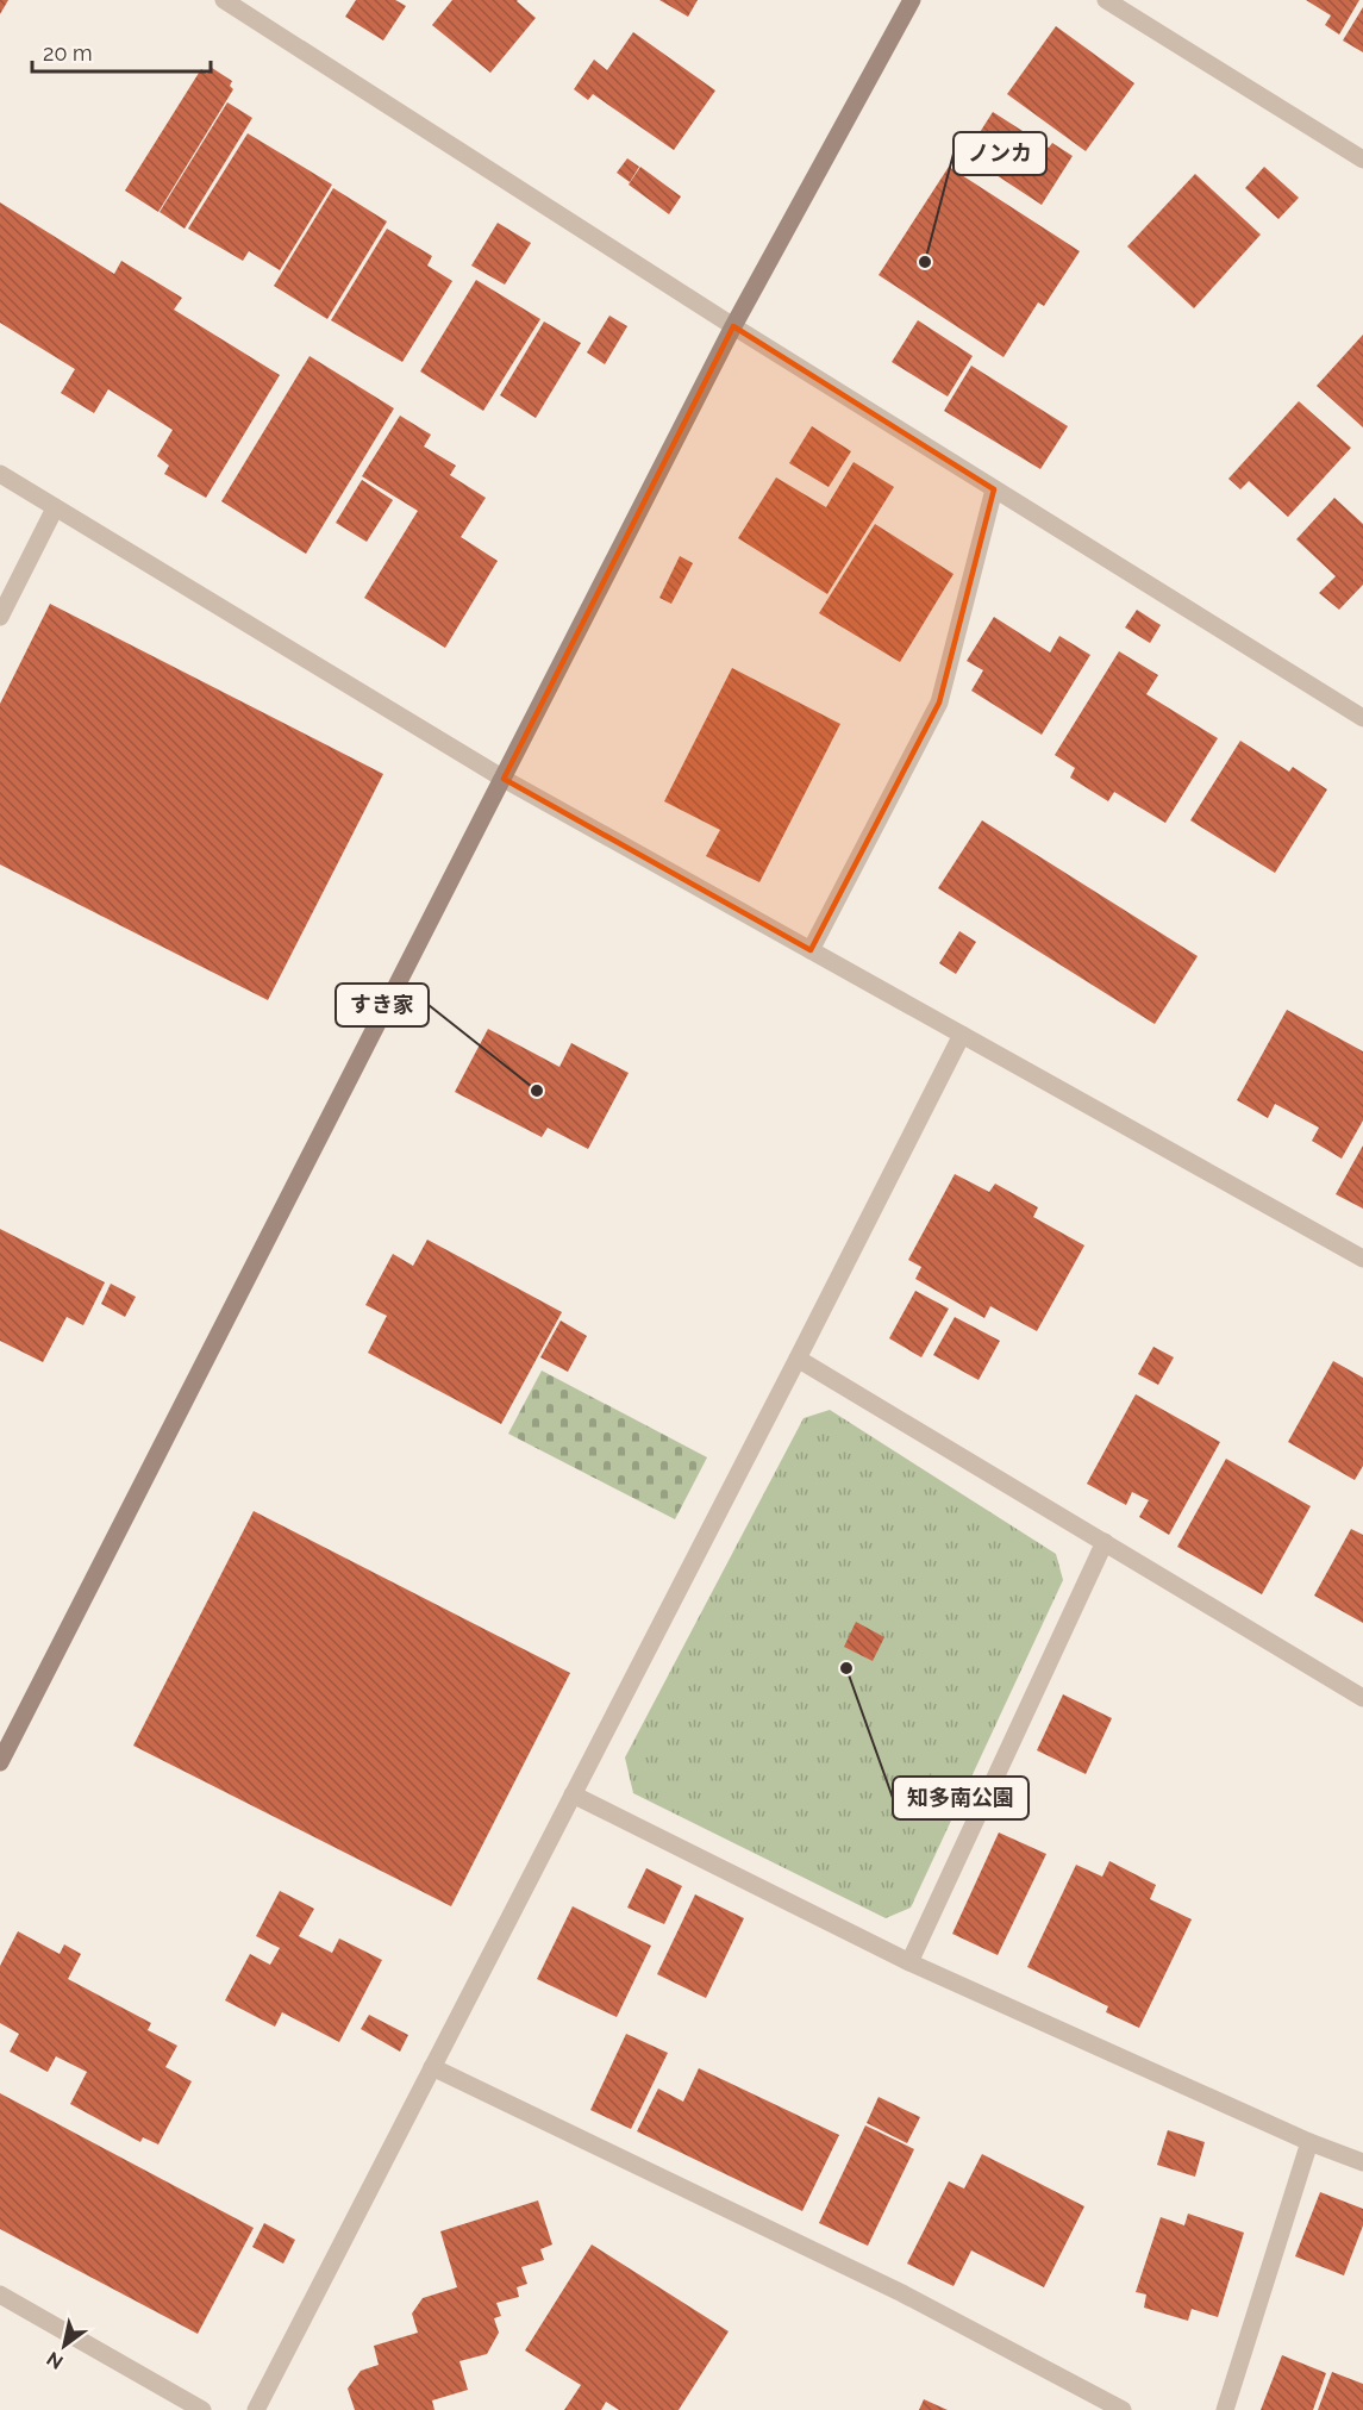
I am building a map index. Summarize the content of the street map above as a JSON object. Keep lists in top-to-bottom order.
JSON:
{
  "places": ["ノンカ", "すき家", "知多南公園"],
  "scale_bar": "20 m",
  "north": "bottom left"
}
